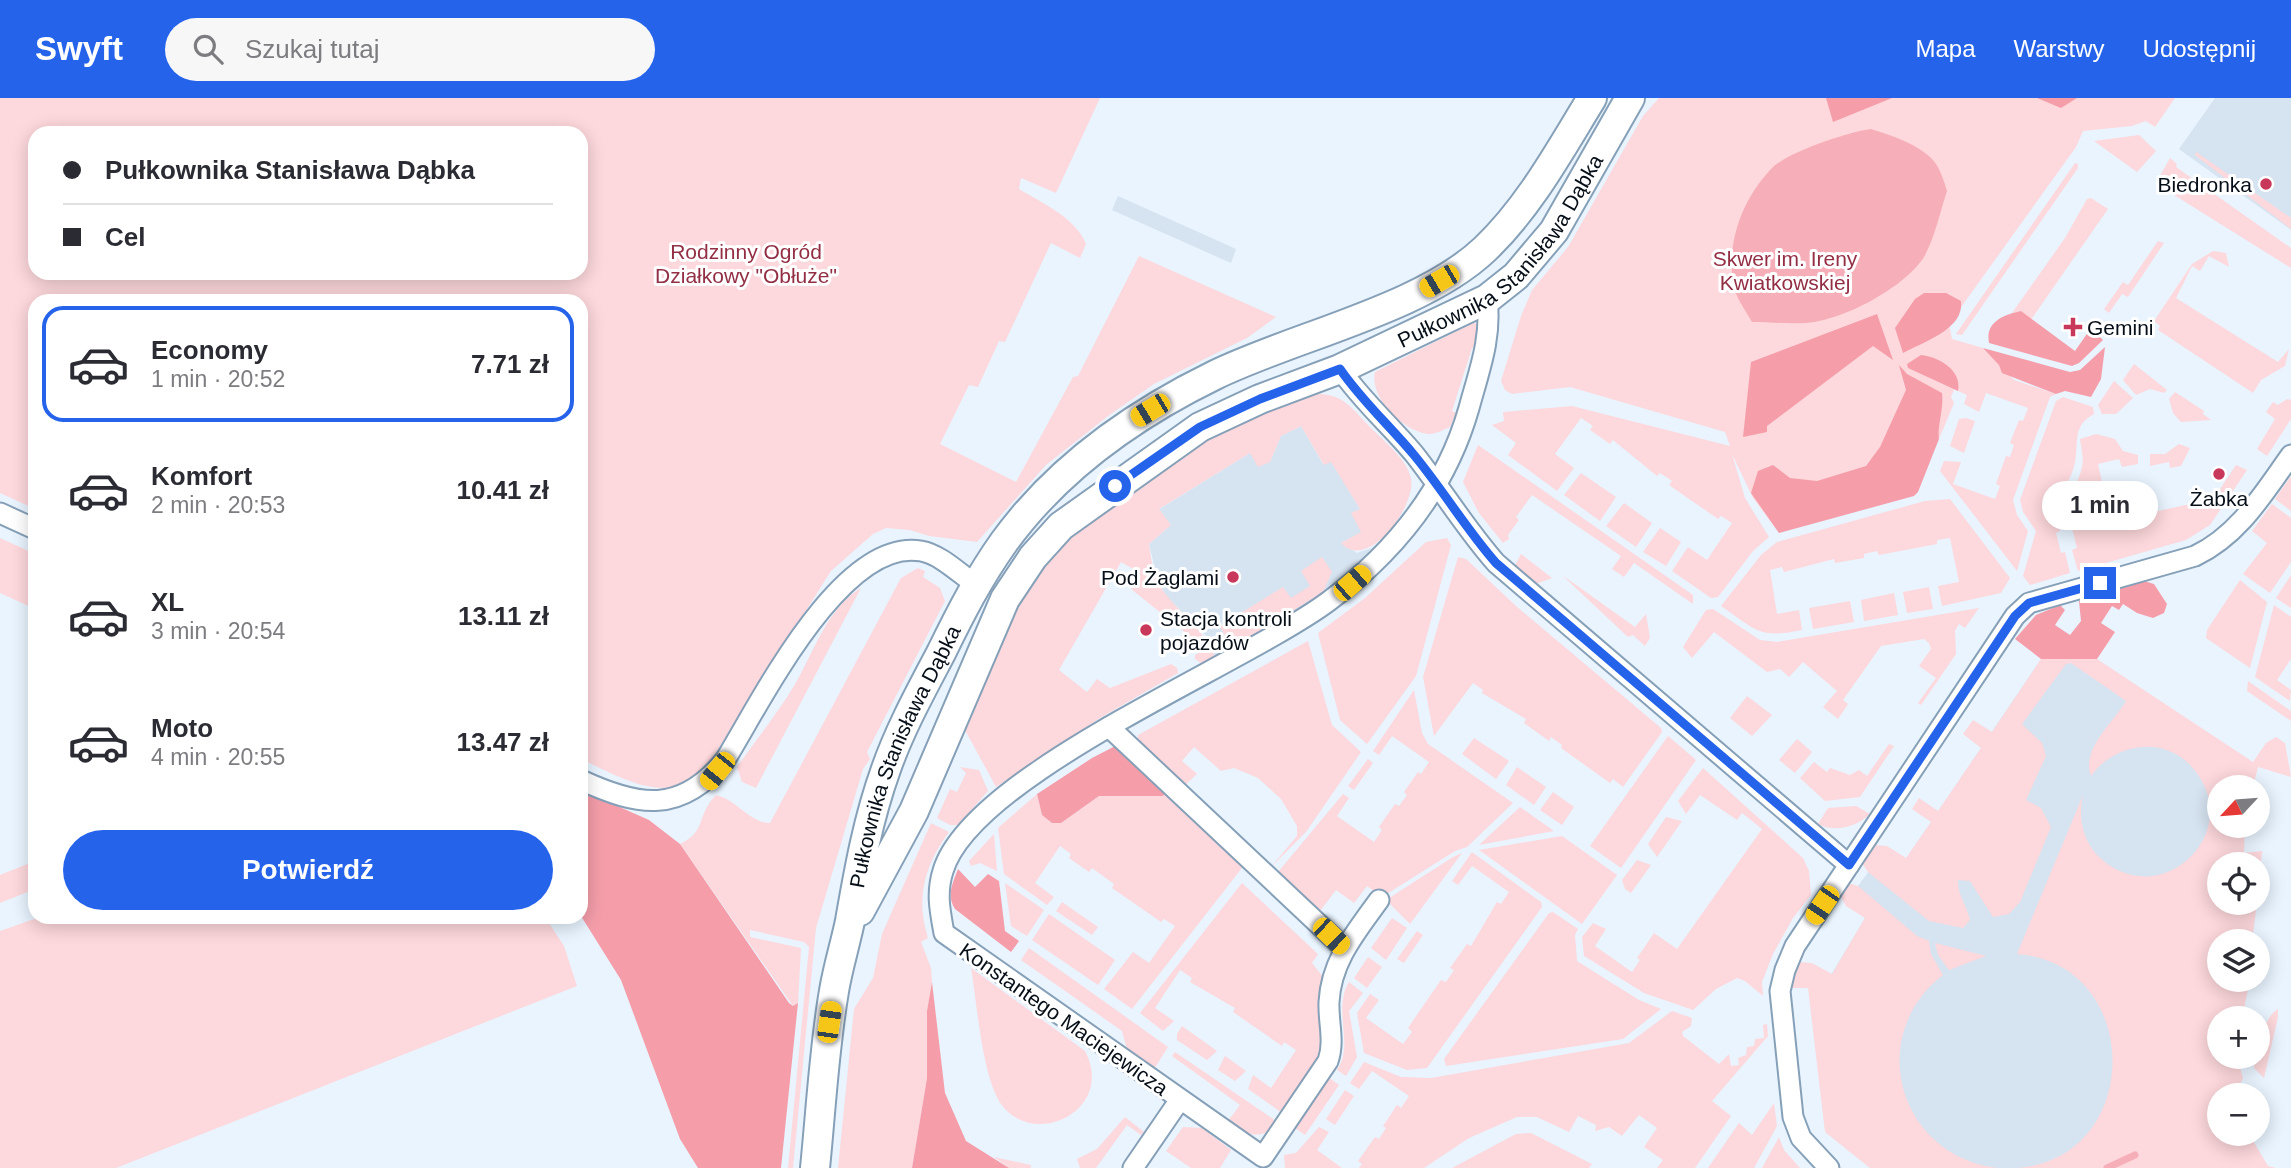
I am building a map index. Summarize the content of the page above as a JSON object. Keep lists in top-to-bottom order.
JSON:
{
  "streets": {
    "main road": ["Pułkownika Stanisława Dąbka"],
    "street": ["Konstantego Maciejewicza"]
  },
  "crossings": [
    ["Pułkownika Stanisława Dąbka", "Konstantego Maciejewicza"]
  ],
  "parks": ["Rodzinny Ogród Działkowy \"Obłuże\"", "Skwer im. Ireny Kwiatkowskiej"],
  "places": {
    "other": [
      "Biedronka",
      "Żabka",
      "Pod Żaglami",
      "Stacja kontroli pojazdów"
    ],
    "health": ["Gemini"]
  },
  "north": "bottom left",
  "page": {
    "header": "Swyft",
    "search": "Szukaj tutaj",
    "nav": ["Mapa", "Warstwy", "Udostępnij"],
    "banner": ["Pułkownika Stanisława Dąbka", "Cel"],
    "list": [
      {
        "name": "Economy",
        "note": "1 min · 20:52",
        "value": "7.71 zł"
      },
      {
        "name": "Komfort",
        "note": "2 min · 20:53",
        "value": "10.41 zł"
      },
      {
        "name": "XL",
        "note": "3 min · 20:54",
        "value": "13.11 zł"
      },
      {
        "name": "Moto",
        "note": "4 min · 20:55",
        "value": "13.47 zł"
      }
    ],
    "bubble": "1 min",
    "map_buttons": ["+", "−"],
    "buttons": "Potwierdź"
  }
}
